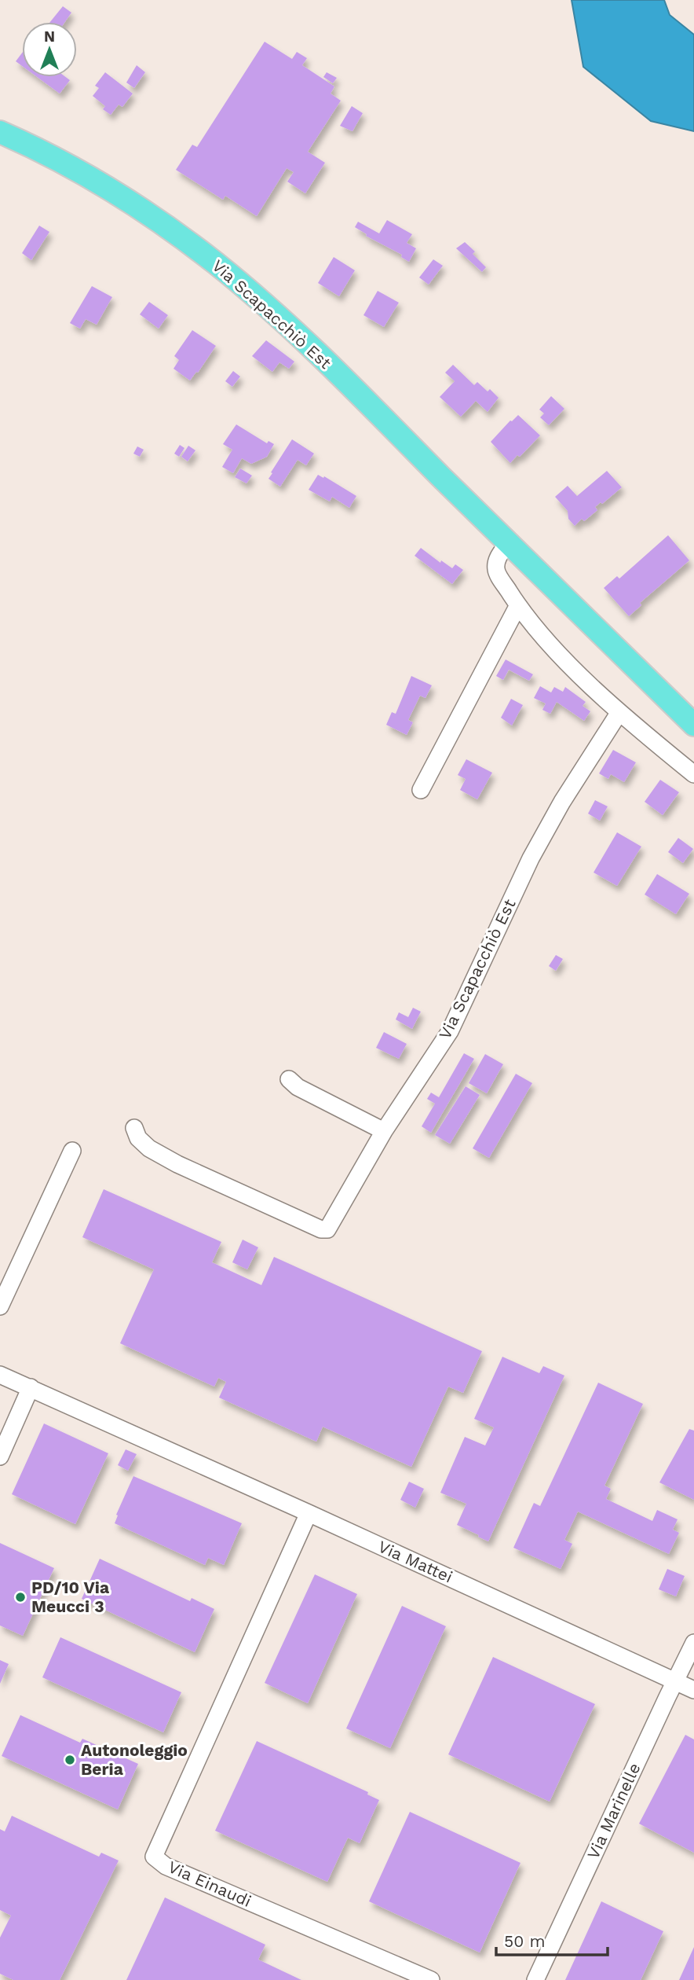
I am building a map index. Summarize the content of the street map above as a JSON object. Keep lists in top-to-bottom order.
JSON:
{
  "streets": {
    "main road": ["Via Scapacchiò Est"],
    "street": ["Via Mattei", "Via Marinelle", "Via Einaudi"]
  },
  "crossings": [
    ["Via Mattei", "Via Marinelle"],
    ["Via Mattei", "Via Einaudi"]
  ],
  "places": ["PD/10 Via Meucci 3", "Autonoleggio Beria"],
  "scale_bar": "50 m",
  "north": "top"
}
